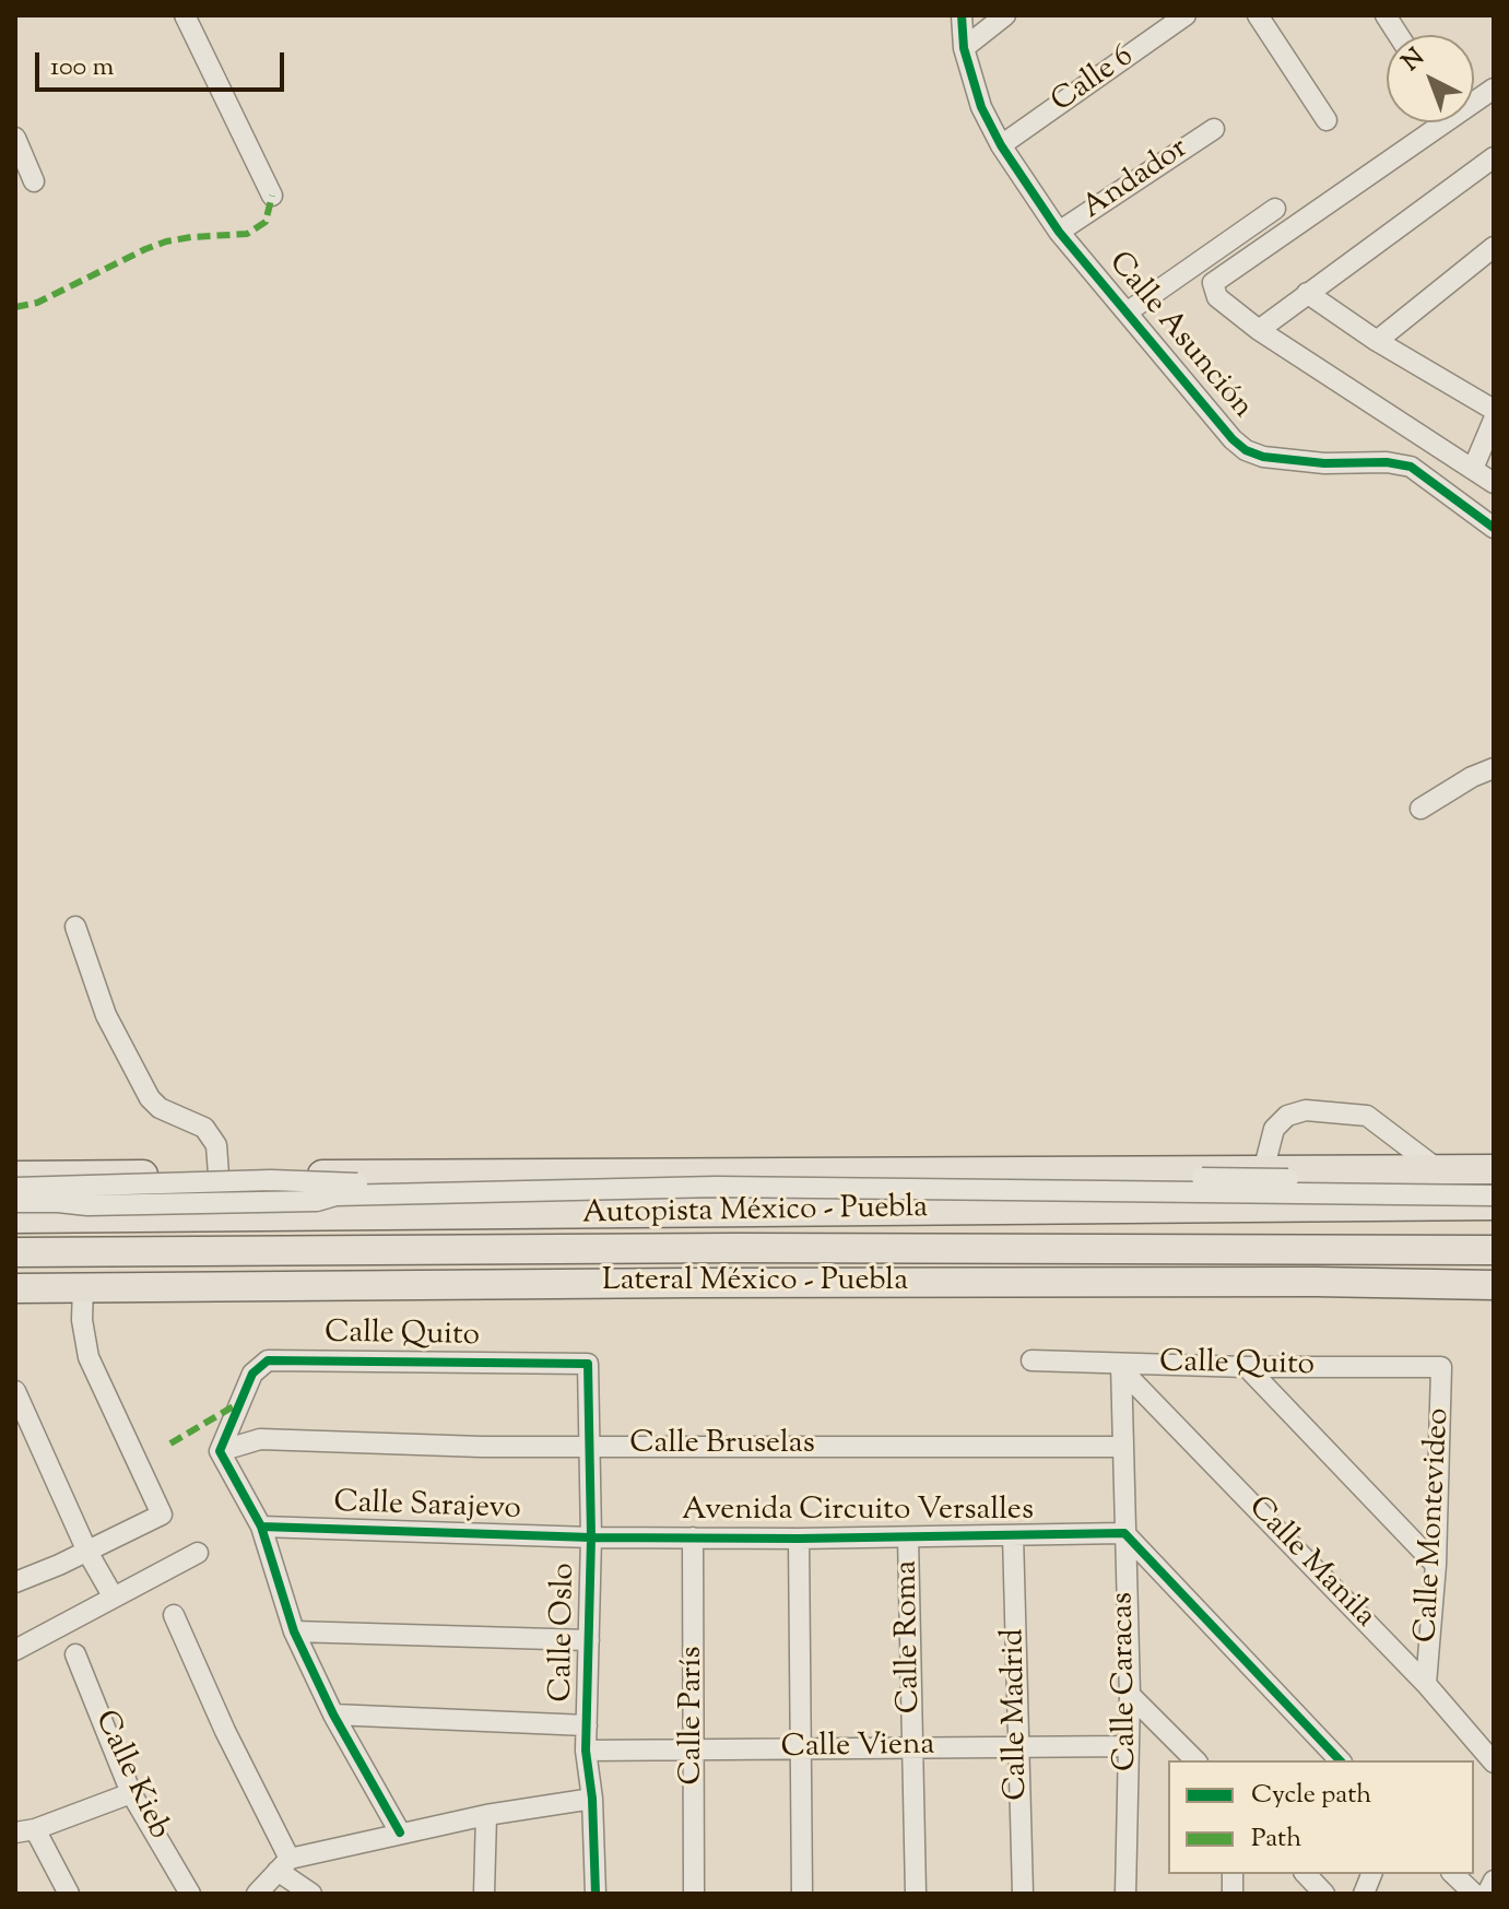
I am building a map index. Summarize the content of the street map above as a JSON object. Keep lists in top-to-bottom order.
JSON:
{
  "streets": {
    "highway": ["Autopista México - Puebla", "Lateral México - Puebla"],
    "street": [
      "Calle 6",
      "Andador",
      "Calle Asunción",
      "Calle Quito",
      "Calle Bruselas",
      "Calle Sarajevo",
      "Avenida Circuito Versalles",
      "Calle Montevideo",
      "Calle Manila",
      "Calle Oslo",
      "Calle Roma",
      "Calle Caracas",
      "Calle Madrid",
      "Calle París",
      "Calle Viena",
      "Calle Kieb"
    ]
  },
  "crossings": [
    ["Calle 6", "Calle Asunción"],
    ["Andador", "Calle Asunción"],
    ["Calle Quito", "Calle Bruselas"],
    ["Calle Quito", "Calle Montevideo"],
    ["Calle Quito", "Calle Manila"],
    ["Calle Quito", "Calle Oslo"],
    ["Calle Quito", "Calle Caracas"],
    ["Calle Bruselas", "Calle Oslo"],
    ["Calle Bruselas", "Calle Caracas"],
    ["Calle Sarajevo", "Avenida Circuito Versalles"],
    ["Calle Sarajevo", "Calle Oslo"],
    ["Avenida Circuito Versalles", "Calle Oslo"],
    ["Avenida Circuito Versalles", "Calle Roma"],
    ["Avenida Circuito Versalles", "Calle Caracas"],
    ["Avenida Circuito Versalles", "Calle Madrid"],
    ["Avenida Circuito Versalles", "Calle París"],
    ["Calle Montevideo", "Calle Manila"],
    ["Calle Manila", "Calle Caracas"],
    ["Calle Oslo", "Calle Viena"],
    ["Calle Roma", "Calle Viena"],
    ["Calle Caracas", "Calle Viena"],
    ["Calle Madrid", "Calle Viena"],
    ["Calle París", "Calle Viena"]
  ],
  "legend": ["Cycle path", "Path"],
  "scale_bar": "100 m",
  "north": "top left"
}
